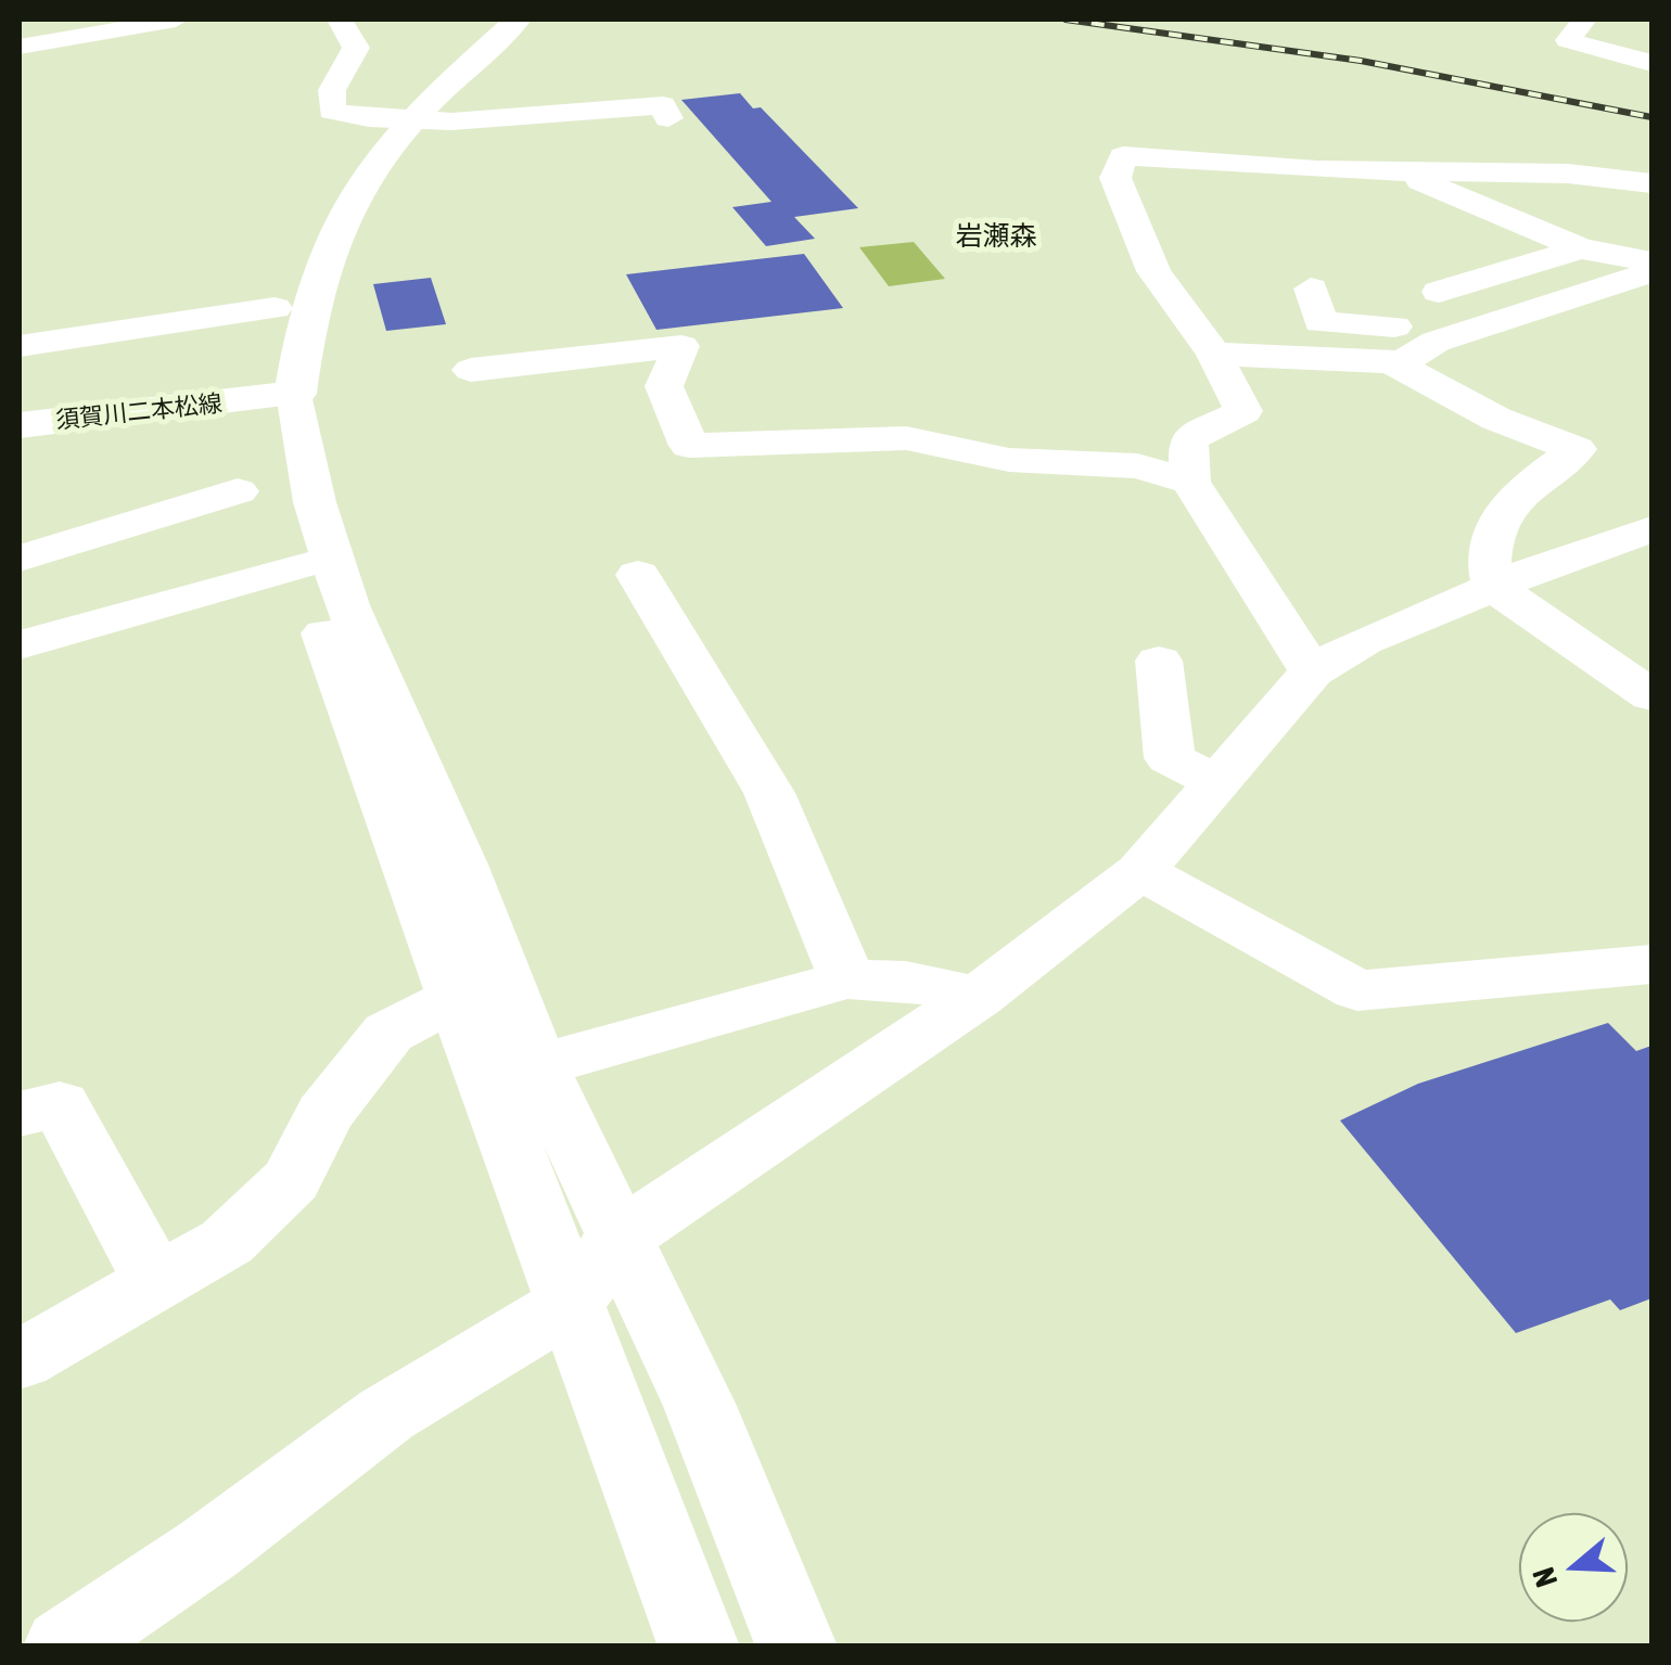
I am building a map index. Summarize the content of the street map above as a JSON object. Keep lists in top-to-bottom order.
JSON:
{
  "streets": {
    "main road": ["須賀川二本松線"]
  },
  "districts": ["岩瀬森"],
  "north": "left"
}
